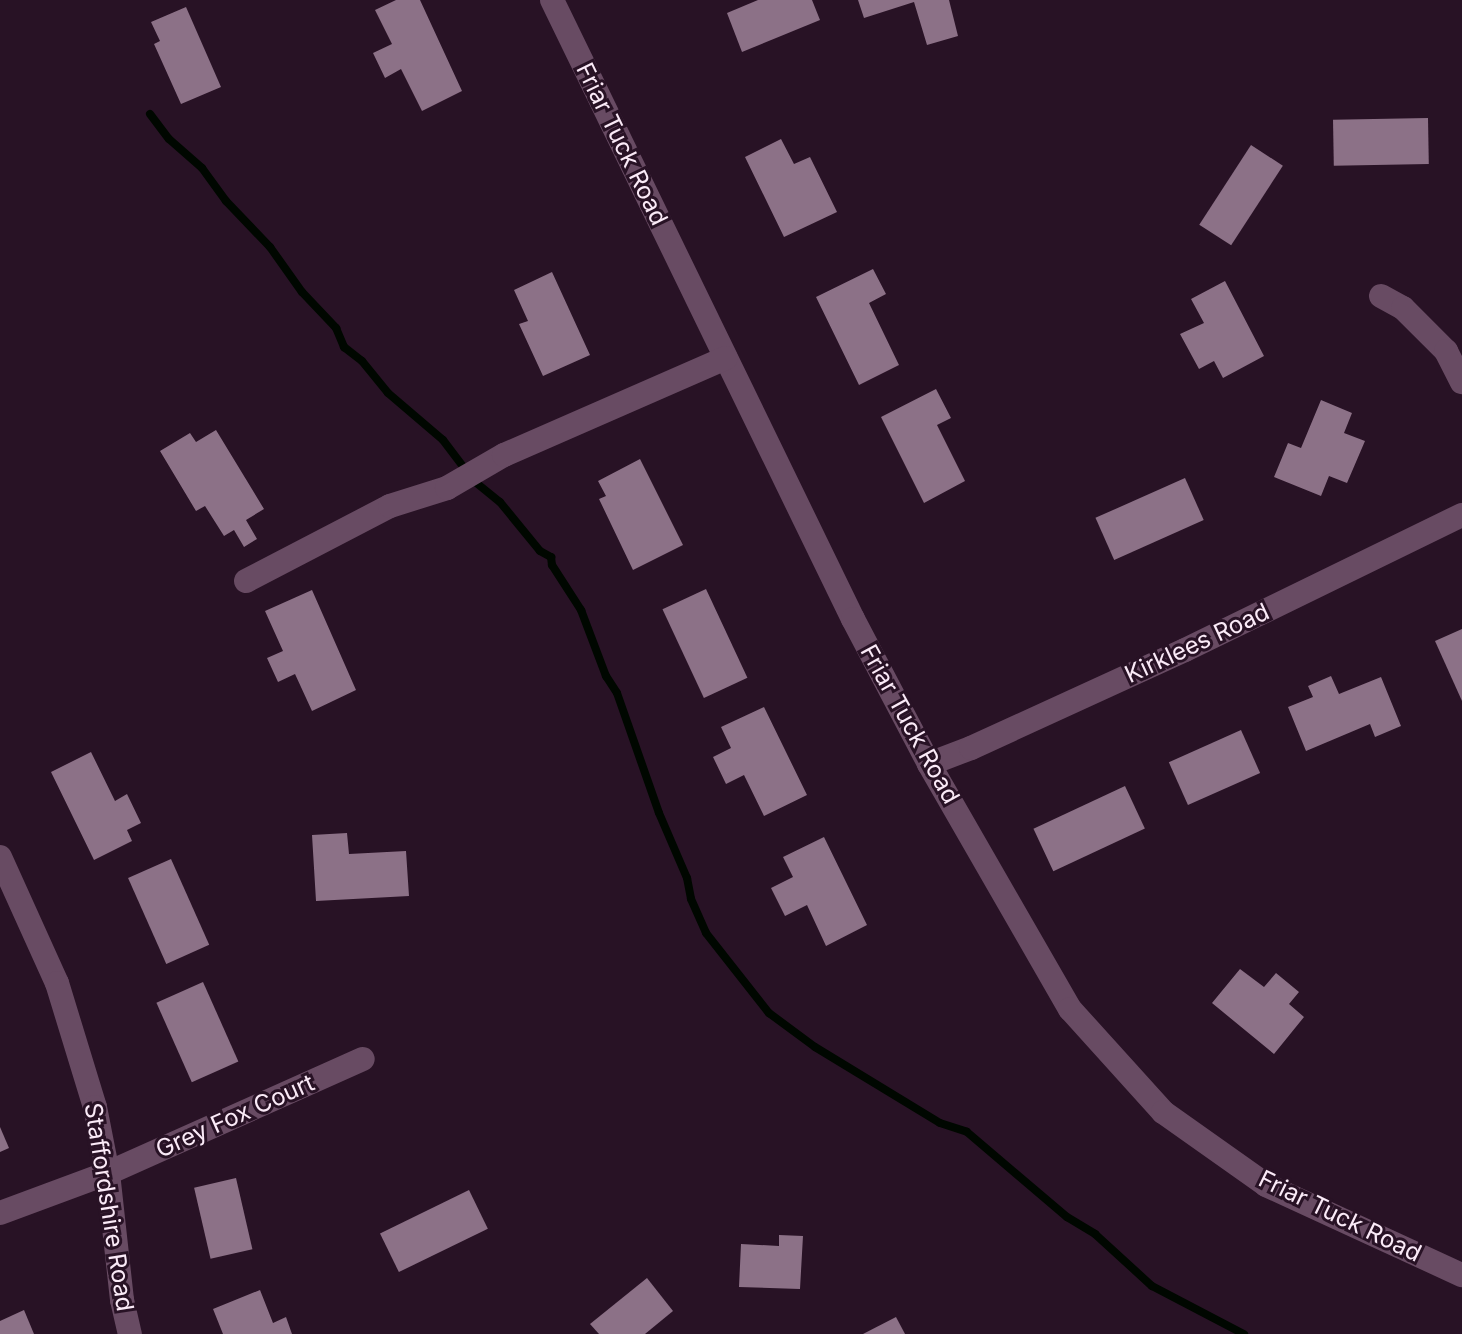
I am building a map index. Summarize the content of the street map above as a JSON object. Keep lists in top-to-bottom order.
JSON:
{
  "streets": {
    "street": [
      "Friar Tuck Road",
      "Kirklees Road",
      "Grey Fox Court",
      "Staffordshire Road"
    ]
  },
  "crossings": [
    ["Friar Tuck Road", "Kirklees Road"],
    ["Grey Fox Court", "Staffordshire Road"]
  ]
}
